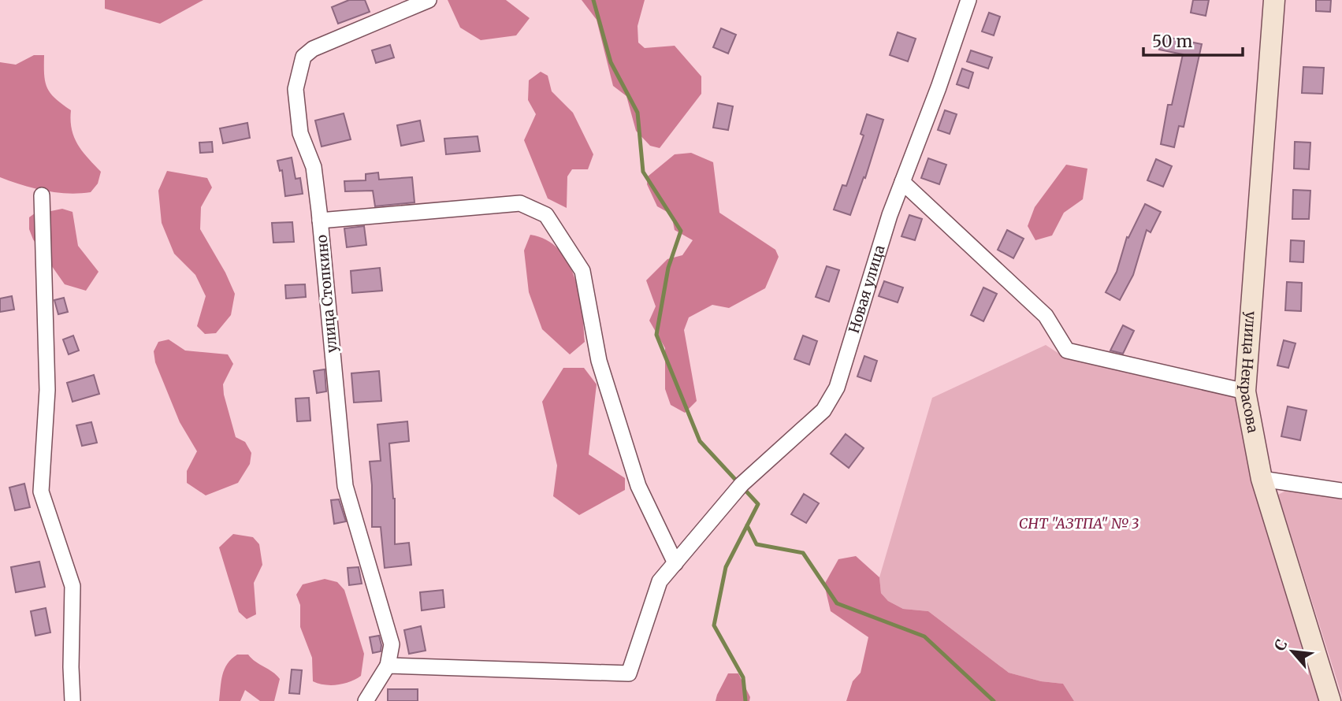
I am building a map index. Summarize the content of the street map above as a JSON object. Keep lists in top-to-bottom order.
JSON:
{
  "streets": {
    "main road": ["улица Некрасова"],
    "street": ["Новая улица", "улица Стопкино"]
  },
  "crossings": [
    ["Новая улица", "улица Стопкино"]
  ],
  "parks": ["СНТ \"АЗТПА\" № 3"],
  "scale_bar": "50 m",
  "north": "top left"
}
